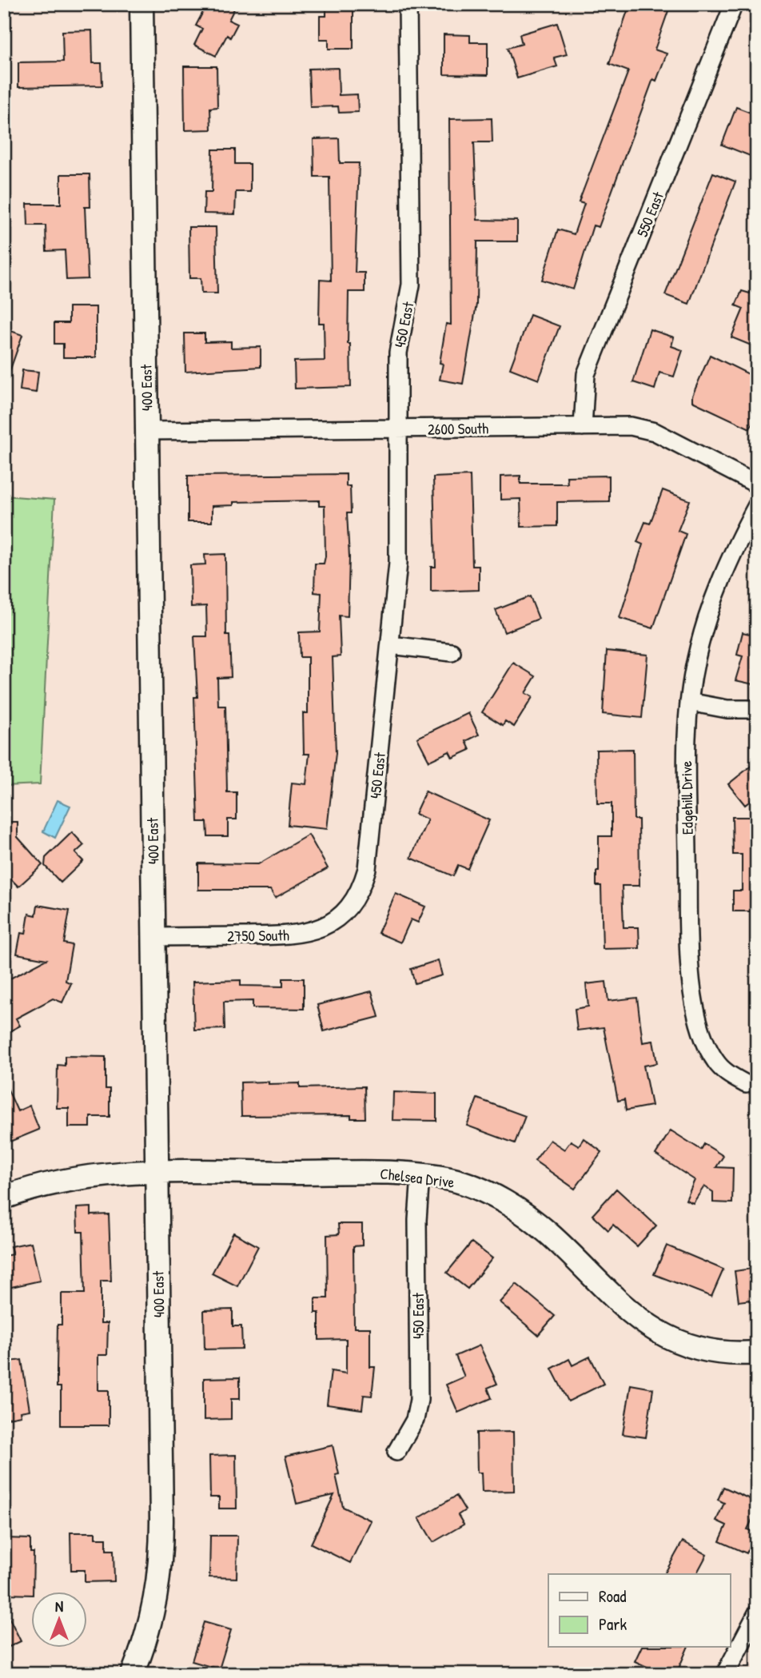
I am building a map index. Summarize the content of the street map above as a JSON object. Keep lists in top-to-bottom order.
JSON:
{
  "streets": {
    "street": [
      "550 East",
      "450 East",
      "400 East",
      "2600 South",
      "Edgehill Drive",
      "2750 South",
      "Chelsea Drive"
    ]
  },
  "crossings": [
    ["550 East", "2600 South"],
    ["450 East", "2600 South"],
    ["450 East", "2750 South"],
    ["450 East", "Chelsea Drive"],
    ["400 East", "2600 South"],
    ["400 East", "2750 South"],
    ["400 East", "Chelsea Drive"]
  ],
  "legend": ["Road", "Park"],
  "north": "top"
}
